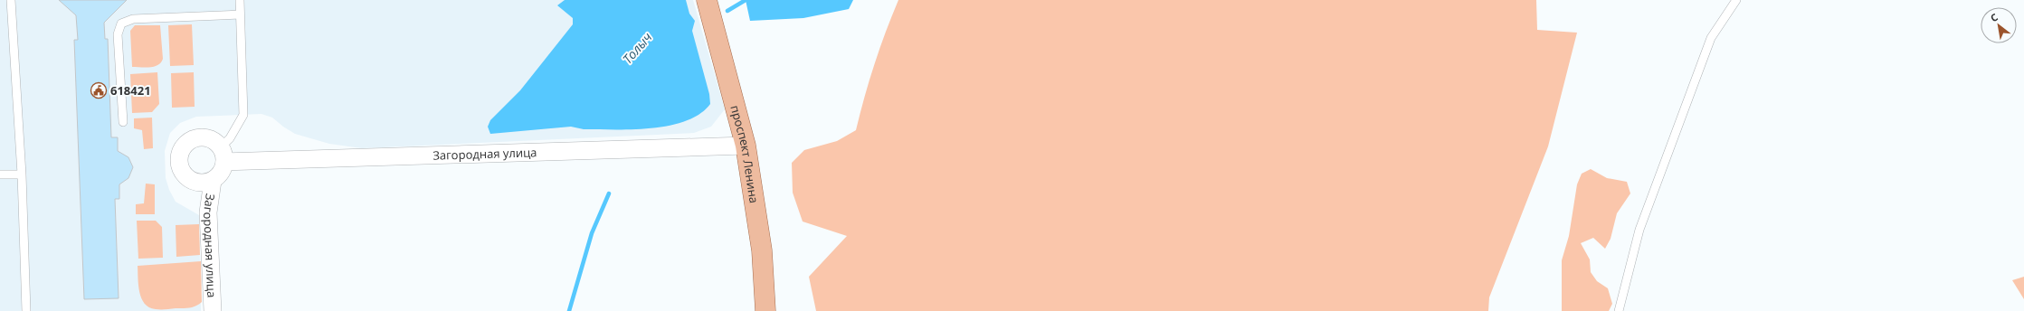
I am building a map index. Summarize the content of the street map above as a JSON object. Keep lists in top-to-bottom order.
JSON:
{
  "streets": {
    "main road": ["проспект Ленина"],
    "street": ["Загородная улица"]
  },
  "crossings": [
    ["Загородная улица", "проспект Ленина"]
  ],
  "water": ["Толыч"],
  "places": {
    "public building": ["618421"]
  },
  "north": "top left"
}
